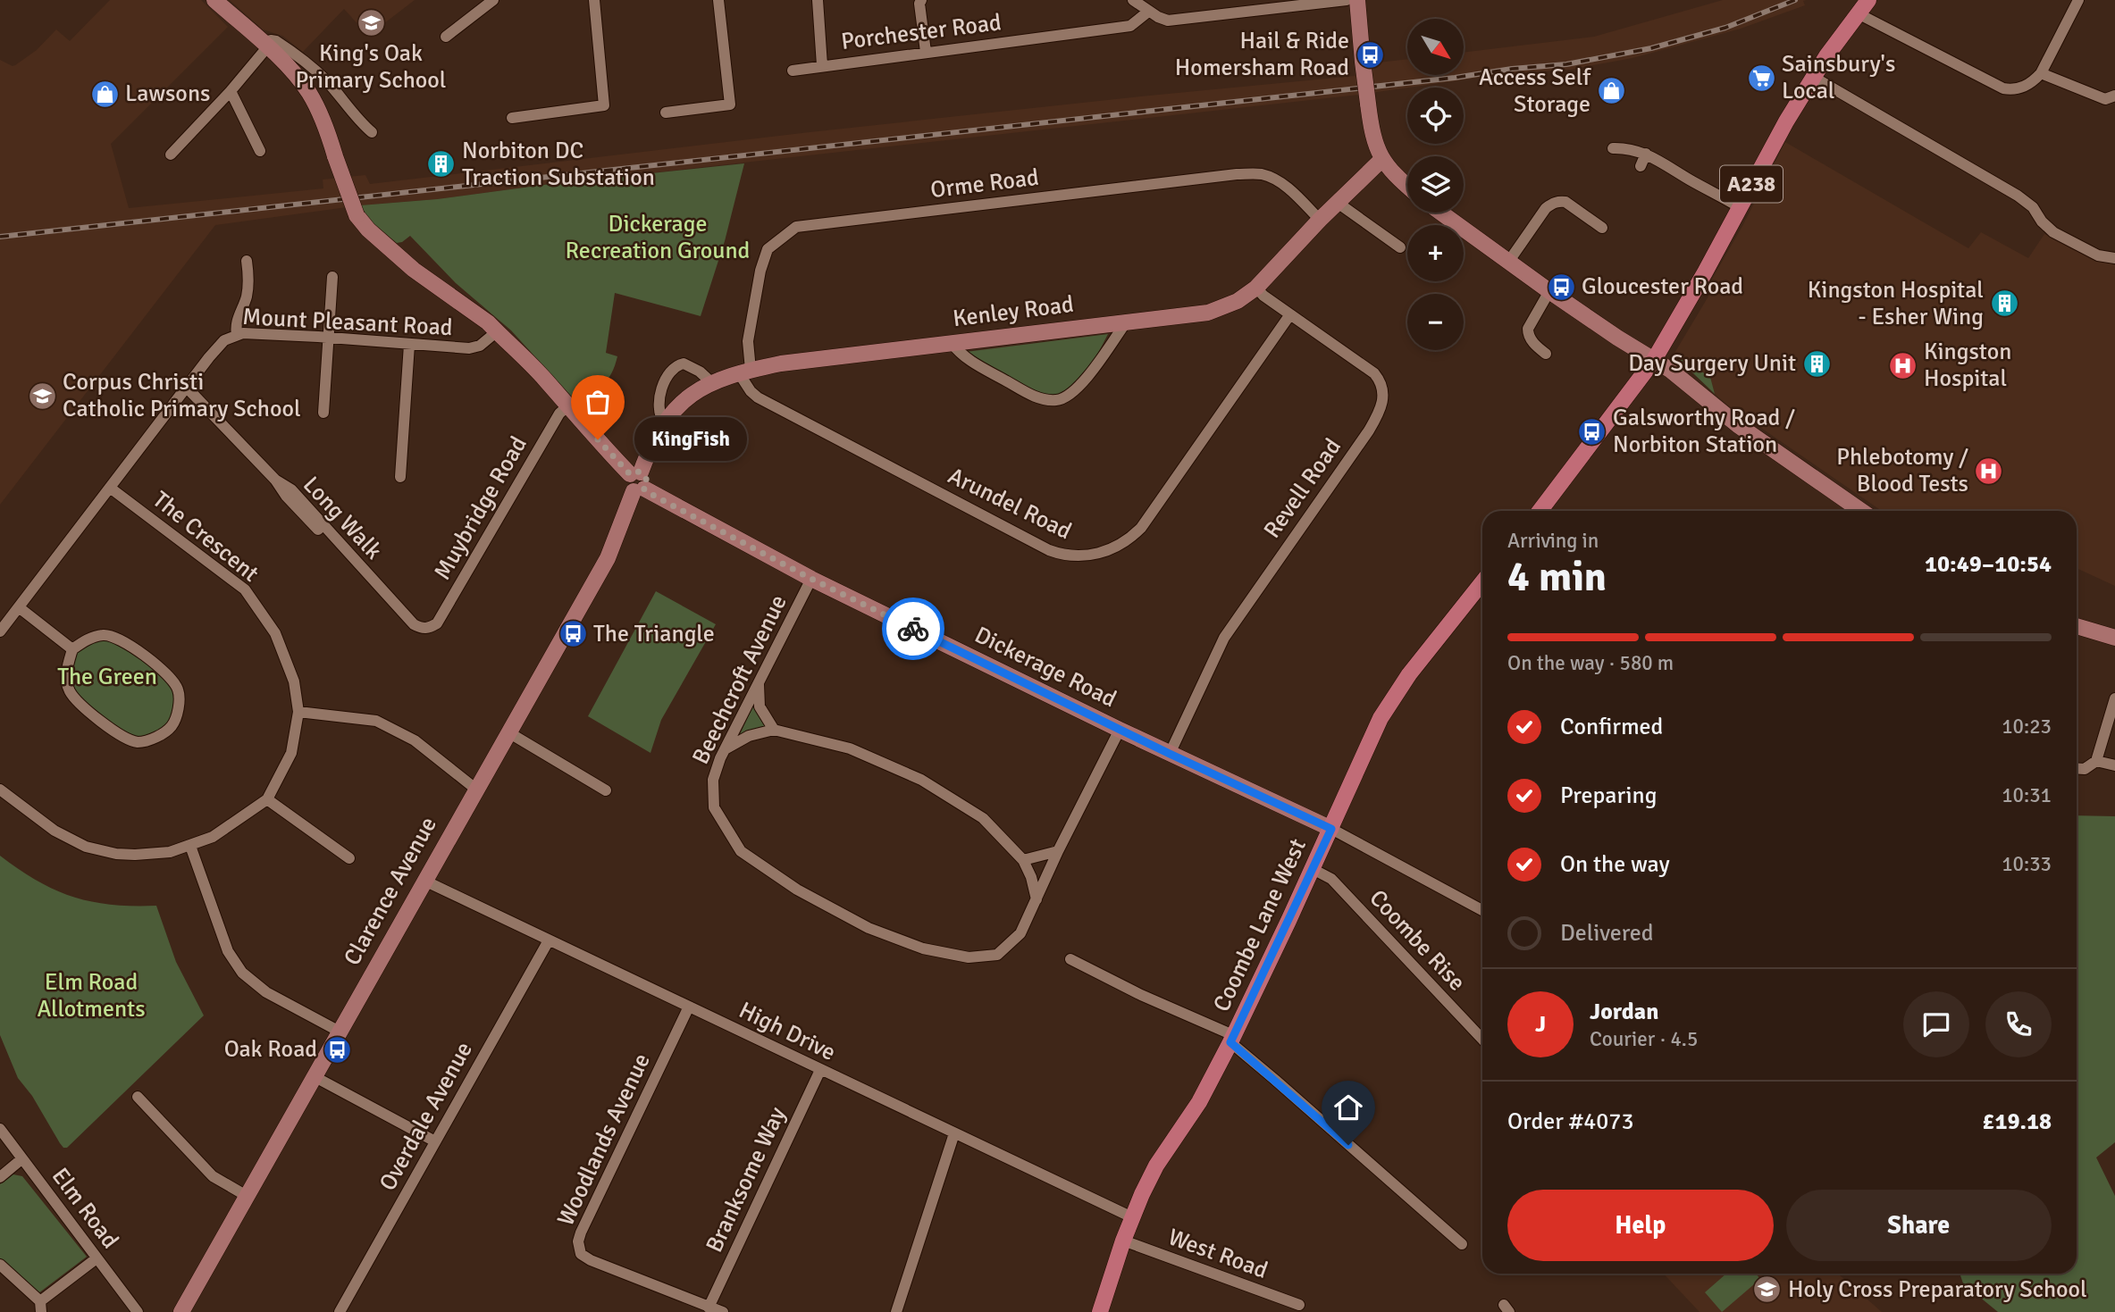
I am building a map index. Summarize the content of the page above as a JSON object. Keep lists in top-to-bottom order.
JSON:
{
  "streets": {
    "main road": ["A238", "Coombe Lane West"],
    "street": [
      "Porchester Road",
      "Orme Road",
      "Kenley Road",
      "Mount Pleasant Road",
      "Revell Road",
      "Arundel Road",
      "Muybridge Road",
      "Long Walk",
      "The Crescent",
      "Dickerage Road",
      "Beechcroft Avenue",
      "Clarence Avenue",
      "Coombe Rise",
      "High Drive",
      "Overdale Avenue",
      "Woodlands Avenue",
      "Branksome Way",
      "Elm Road",
      "West Road"
    ]
  },
  "crossings": [
    ["Orme Road", "Kenley Road"],
    ["Orme Road", "Arundel Road"],
    ["Kenley Road", "Revell Road"],
    ["Kenley Road", "Arundel Road"],
    ["Mount Pleasant Road", "Long Walk"],
    ["Mount Pleasant Road", "The Crescent"],
    ["Revell Road", "Arundel Road"],
    ["Revell Road", "Dickerage Road"],
    ["Muybridge Road", "Long Walk"],
    ["Dickerage Road", "Beechcroft Avenue"],
    ["Dickerage Road", "Clarence Avenue"],
    ["Dickerage Road", "Coombe Lane West"],
    ["Clarence Avenue", "High Drive"],
    ["Coombe Lane West", "Coombe Rise"],
    ["Coombe Lane West", "High Drive"],
    ["Coombe Lane West", "West Road"],
    ["High Drive", "Overdale Avenue"],
    ["High Drive", "Woodlands Avenue"],
    ["High Drive", "Branksome Way"],
    ["Woodlands Avenue", "Branksome Way"]
  ],
  "parks": ["Dickerage Recreation Ground", "The Green", "Elm Road Allotments"],
  "places": {
    "school or university": ["King's Oak Primary School", "Corpus Christi Catholic Primary School", "Holy Cross Preparatory School"],
    "bus stop": [
      "Hail & Ride Homersham Road",
      "Gloucester Road",
      "Galsworthy Road / Norbiton Station",
      "The Triangle",
      "Oak Road"
    ],
    "supermarket": ["Sainsbury's Local"],
    "shop": ["Access Self Storage", "Lawsons"],
    "building": ["Norbiton DC Traction Substation", "Kingston Hospital - Esher Wing", "Day Surgery Unit"],
    "hospital": ["Kingston Hospital", "Phlebotomy / Blood Tests"],
    "other": ["KingFish"]
  },
  "north": "bottom right",
  "page": {
    "map_buttons": ["+", "−"],
    "bubble": "KingFish",
    "heading": ["4 min", "Arriving in", "10:49–10:54"],
    "panel": [
      "Jordan",
      "Courier · 4.5",
      "Order #4073",
      "£19.18"
    ],
    "bar": "On the way · 580 m",
    "list": [
      ["Confirmed", "10:23"],
      ["Preparing", "10:31"],
      ["On the way", "10:33"],
      "Delivered"
    ],
    "round": "J",
    "buttons": ["Help", "Share"]
  }
}
